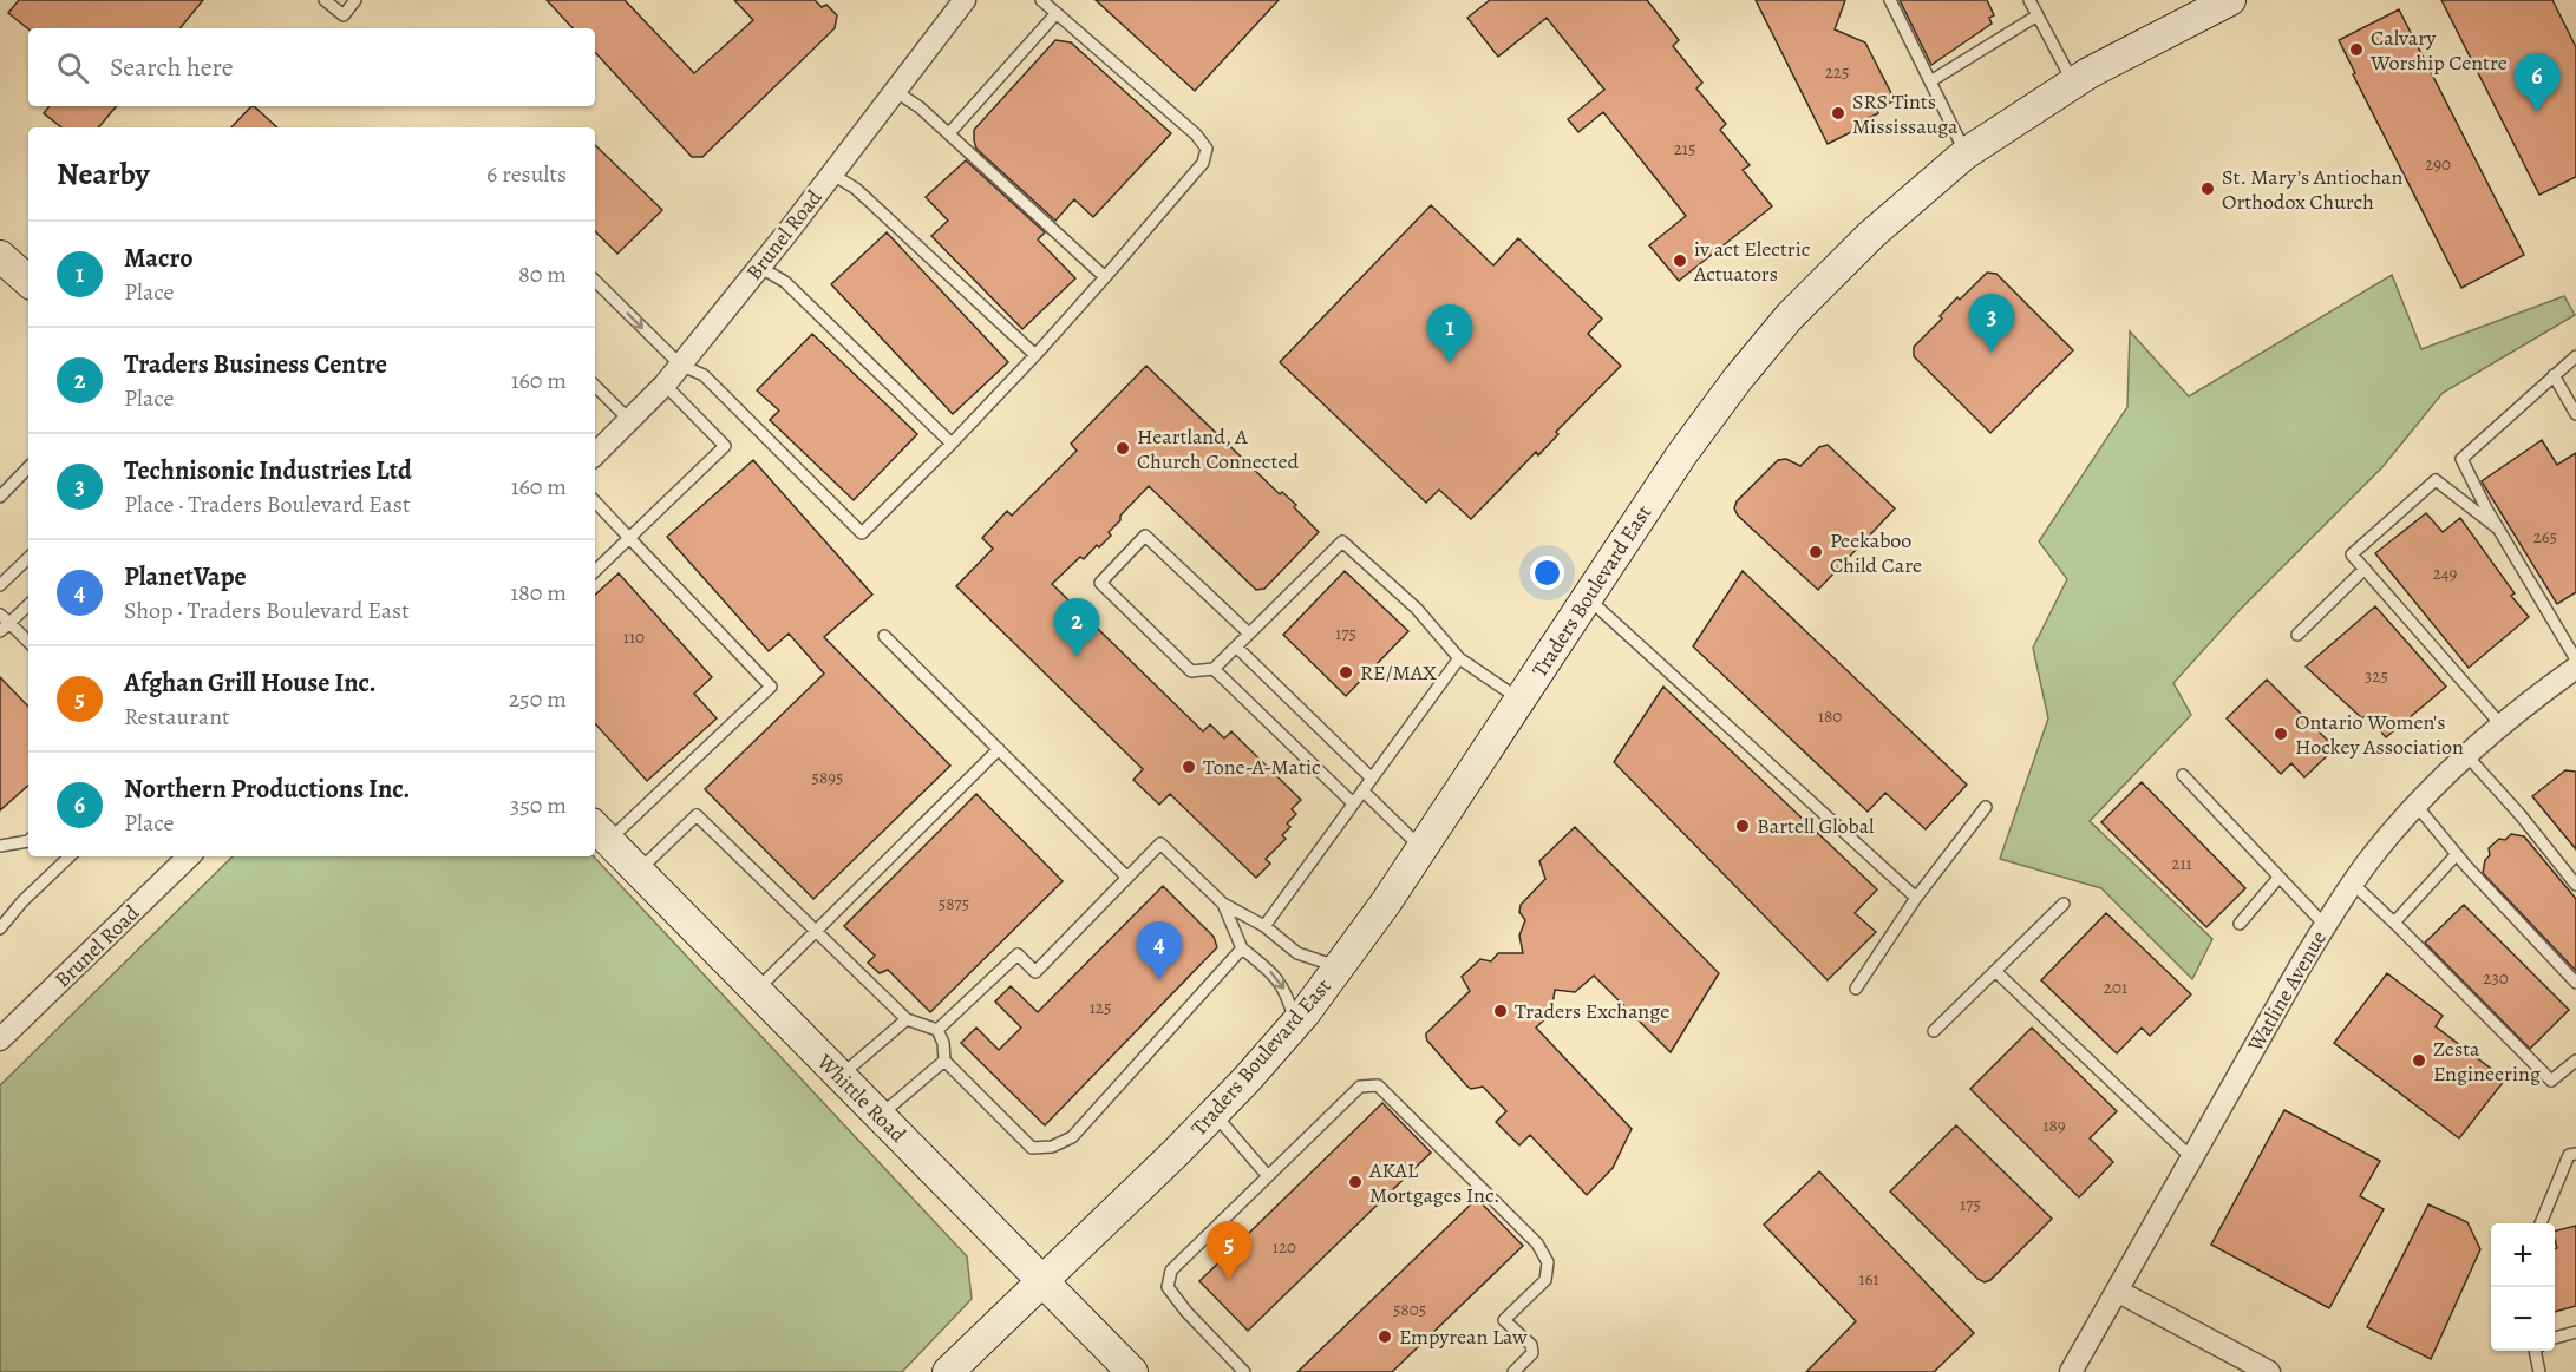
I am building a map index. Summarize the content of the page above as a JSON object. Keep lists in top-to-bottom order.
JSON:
{
  "streets": {
    "street": [
      "Brunel Road",
      "Traders Boulevard East",
      "Watline Avenue",
      "Whittle Road"
    ]
  },
  "crossings": [
    ["Traders Boulevard East", "Whittle Road"]
  ],
  "places": [
    "Calvary Worship Centre",
    "SRS Tints Mississauga",
    "St. Mary’s Antiochan Orthodox Church",
    "iv act Electric Actuators",
    "Heartland, A Church Connected",
    "Peekaboo Child Care",
    "RE/MAX",
    "Ontario Women's Hockey Association",
    "Tone-A-Matic",
    "Bartell Global",
    "Traders Exchange",
    "Zesta Engineering",
    "AKAL Mortgages Inc.",
    "Empyrean Law"
  ],
  "house_numbers": [
    "225",
    "215",
    "290",
    "265",
    "249",
    "175",
    "110",
    "325",
    "180",
    "5895",
    "211",
    "5875",
    "230",
    "201",
    "125",
    "189",
    "175",
    "120",
    "161",
    "5805"
  ],
  "page": {
    "search": "Search here",
    "pins": [
      "6",
      "3",
      "1",
      "2",
      "4",
      "5"
    ],
    "heading": ["Nearby", "6 results"],
    "list": [
      {
        "mark": "1",
        "name": "Macro",
        "note": "Place",
        "value": "80 m"
      },
      {
        "mark": "2",
        "name": "Traders Business Centre",
        "note": "Place",
        "value": "160 m"
      },
      {
        "mark": "3",
        "name": "Technisonic Industries Ltd",
        "note": "Place · Traders Boulevard East",
        "value": "160 m"
      },
      {
        "mark": "4",
        "name": "PlanetVape",
        "note": "Shop · Traders Boulevard East",
        "value": "180 m"
      },
      {
        "mark": "5",
        "name": "Afghan Grill House Inc.",
        "note": "Restaurant",
        "value": "250 m"
      },
      {
        "mark": "6",
        "name": "Northern Productions Inc.",
        "note": "Place",
        "value": "350 m"
      }
    ],
    "map_buttons": ["+", "−"]
  }
}
